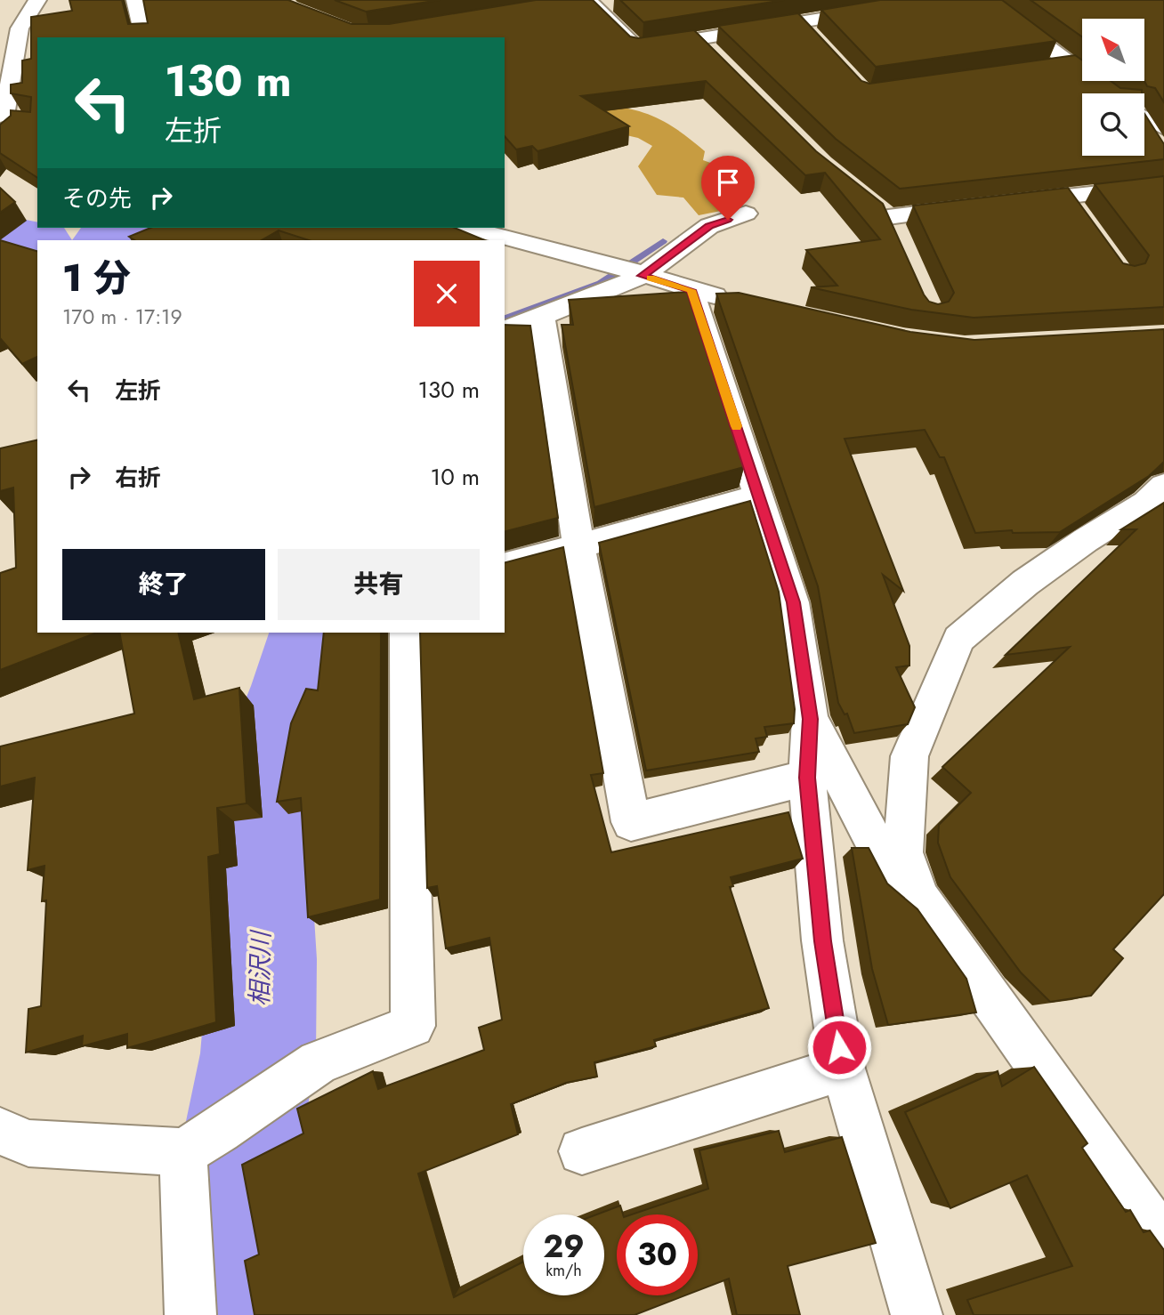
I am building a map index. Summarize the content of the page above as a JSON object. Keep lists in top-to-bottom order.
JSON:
{
  "water": ["相沢川"],
  "north": "top left",
  "page": {
    "turn": ["130 m", "左折"],
    "then": "その先",
    "heading": ["1 分", "170 m · 17:19"],
    "list": [
      {
        "name": "左折",
        "value": "130 m"
      },
      {
        "name": "右折",
        "value": "10 m"
      }
    ],
    "buttons": ["終了", "共有"],
    "speed": "29 km/h",
    "limit": "30"
  }
}
